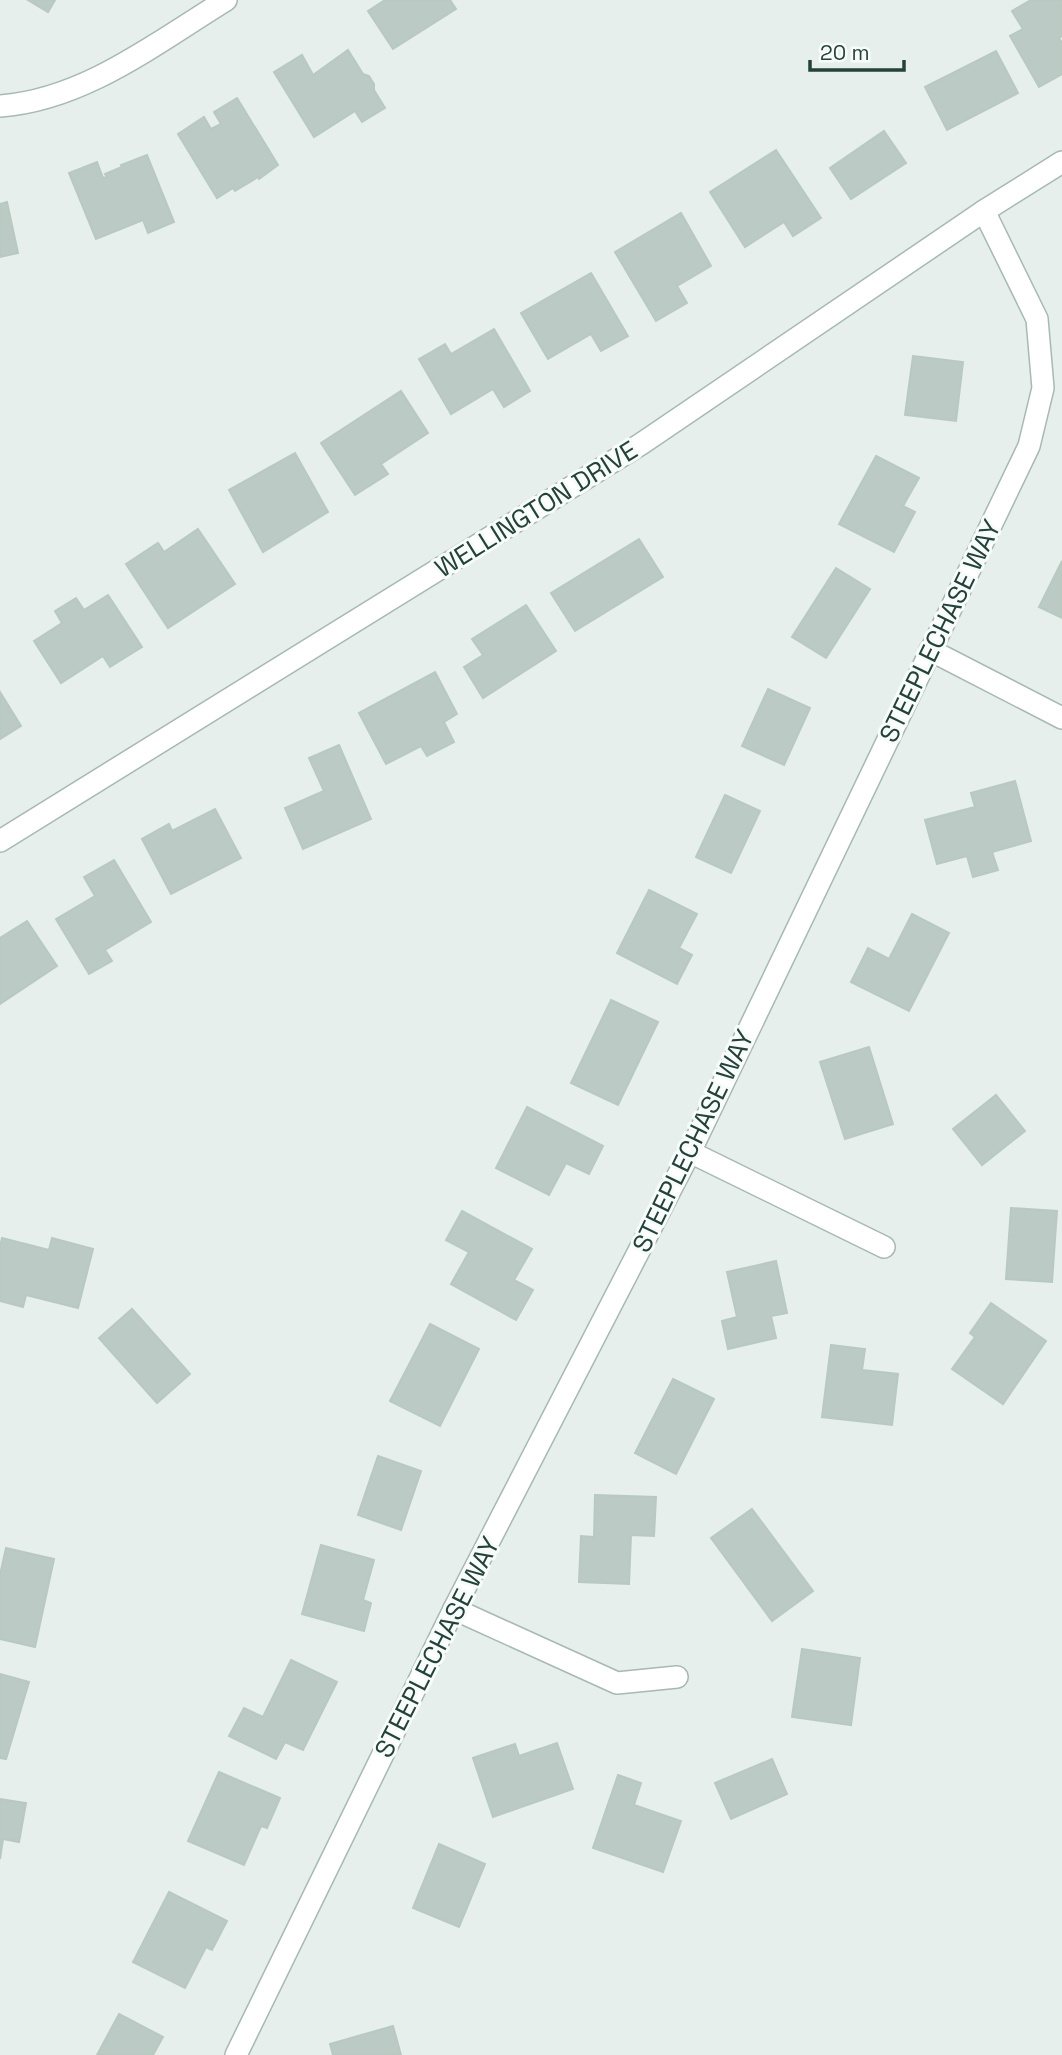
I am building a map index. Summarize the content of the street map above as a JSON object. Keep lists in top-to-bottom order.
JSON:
{
  "streets": {
    "street": ["WELLINGTON DRIVE", "STEEPLECHASE WAY"]
  },
  "crossings": [
    ["WELLINGTON DRIVE", "STEEPLECHASE WAY"]
  ],
  "scale_bar": "20 m"
}
